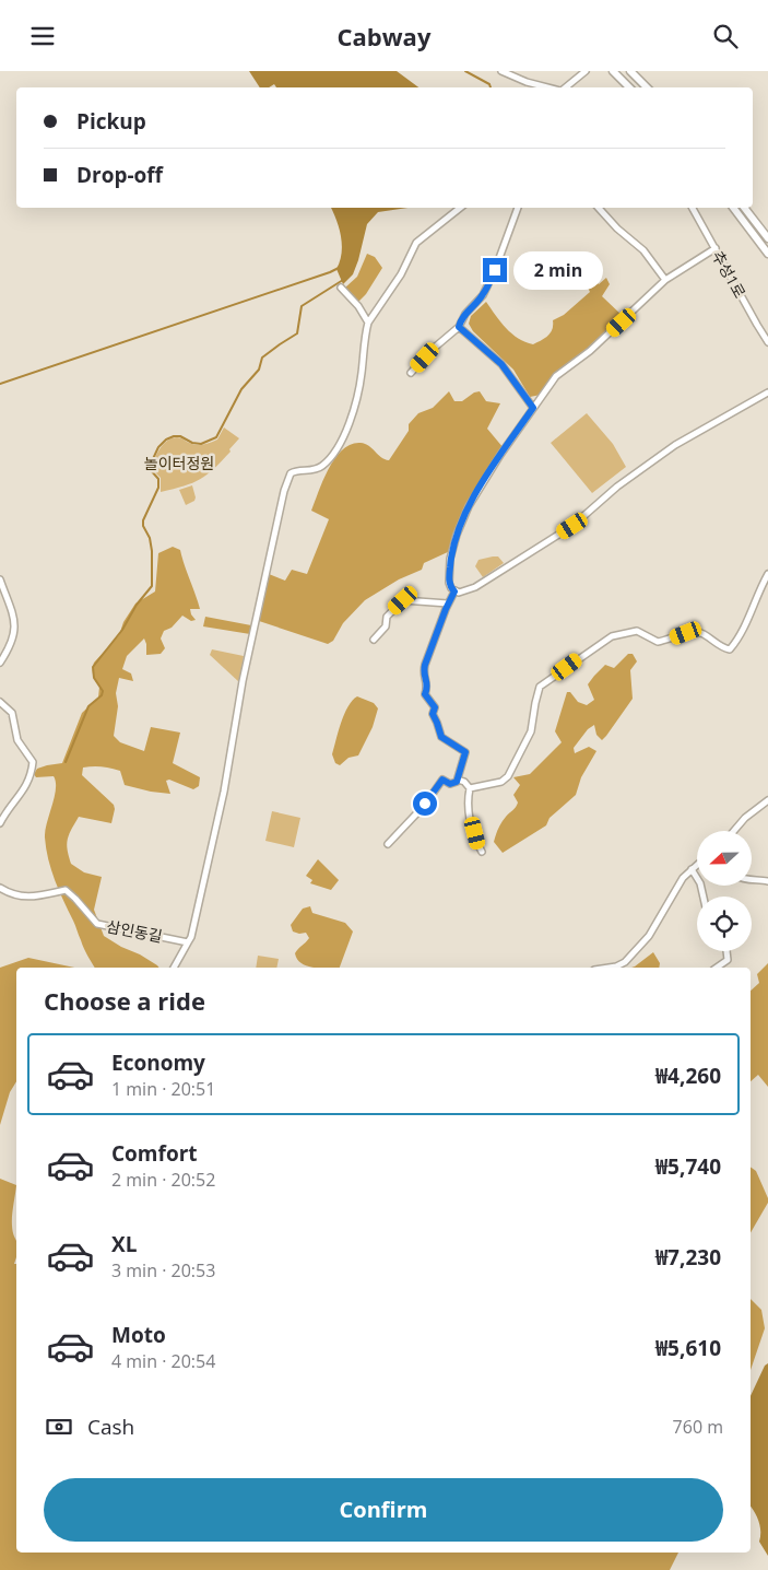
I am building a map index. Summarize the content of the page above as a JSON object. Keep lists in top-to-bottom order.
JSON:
{
  "streets": {
    "street": ["추성1로", "삼인동길"]
  },
  "parks": ["놀이터정원"],
  "north": "left",
  "page": {
    "header": "Cabway",
    "banner": ["Pickup", "Drop-off"],
    "bubble": "2 min",
    "heading": "Choose a ride",
    "list": [
      {
        "name": "Economy",
        "note": "1 min · 20:51",
        "value": "₩4,260"
      },
      {
        "name": "Comfort",
        "note": "2 min · 20:52",
        "value": "₩5,740"
      },
      {
        "name": "XL",
        "note": "3 min · 20:53",
        "value": "₩7,230"
      },
      {
        "name": "Moto",
        "note": "4 min · 20:54",
        "value": "₩5,610"
      }
    ],
    "pay": ["Cash", "760 m"],
    "buttons": "Confirm"
  }
}
